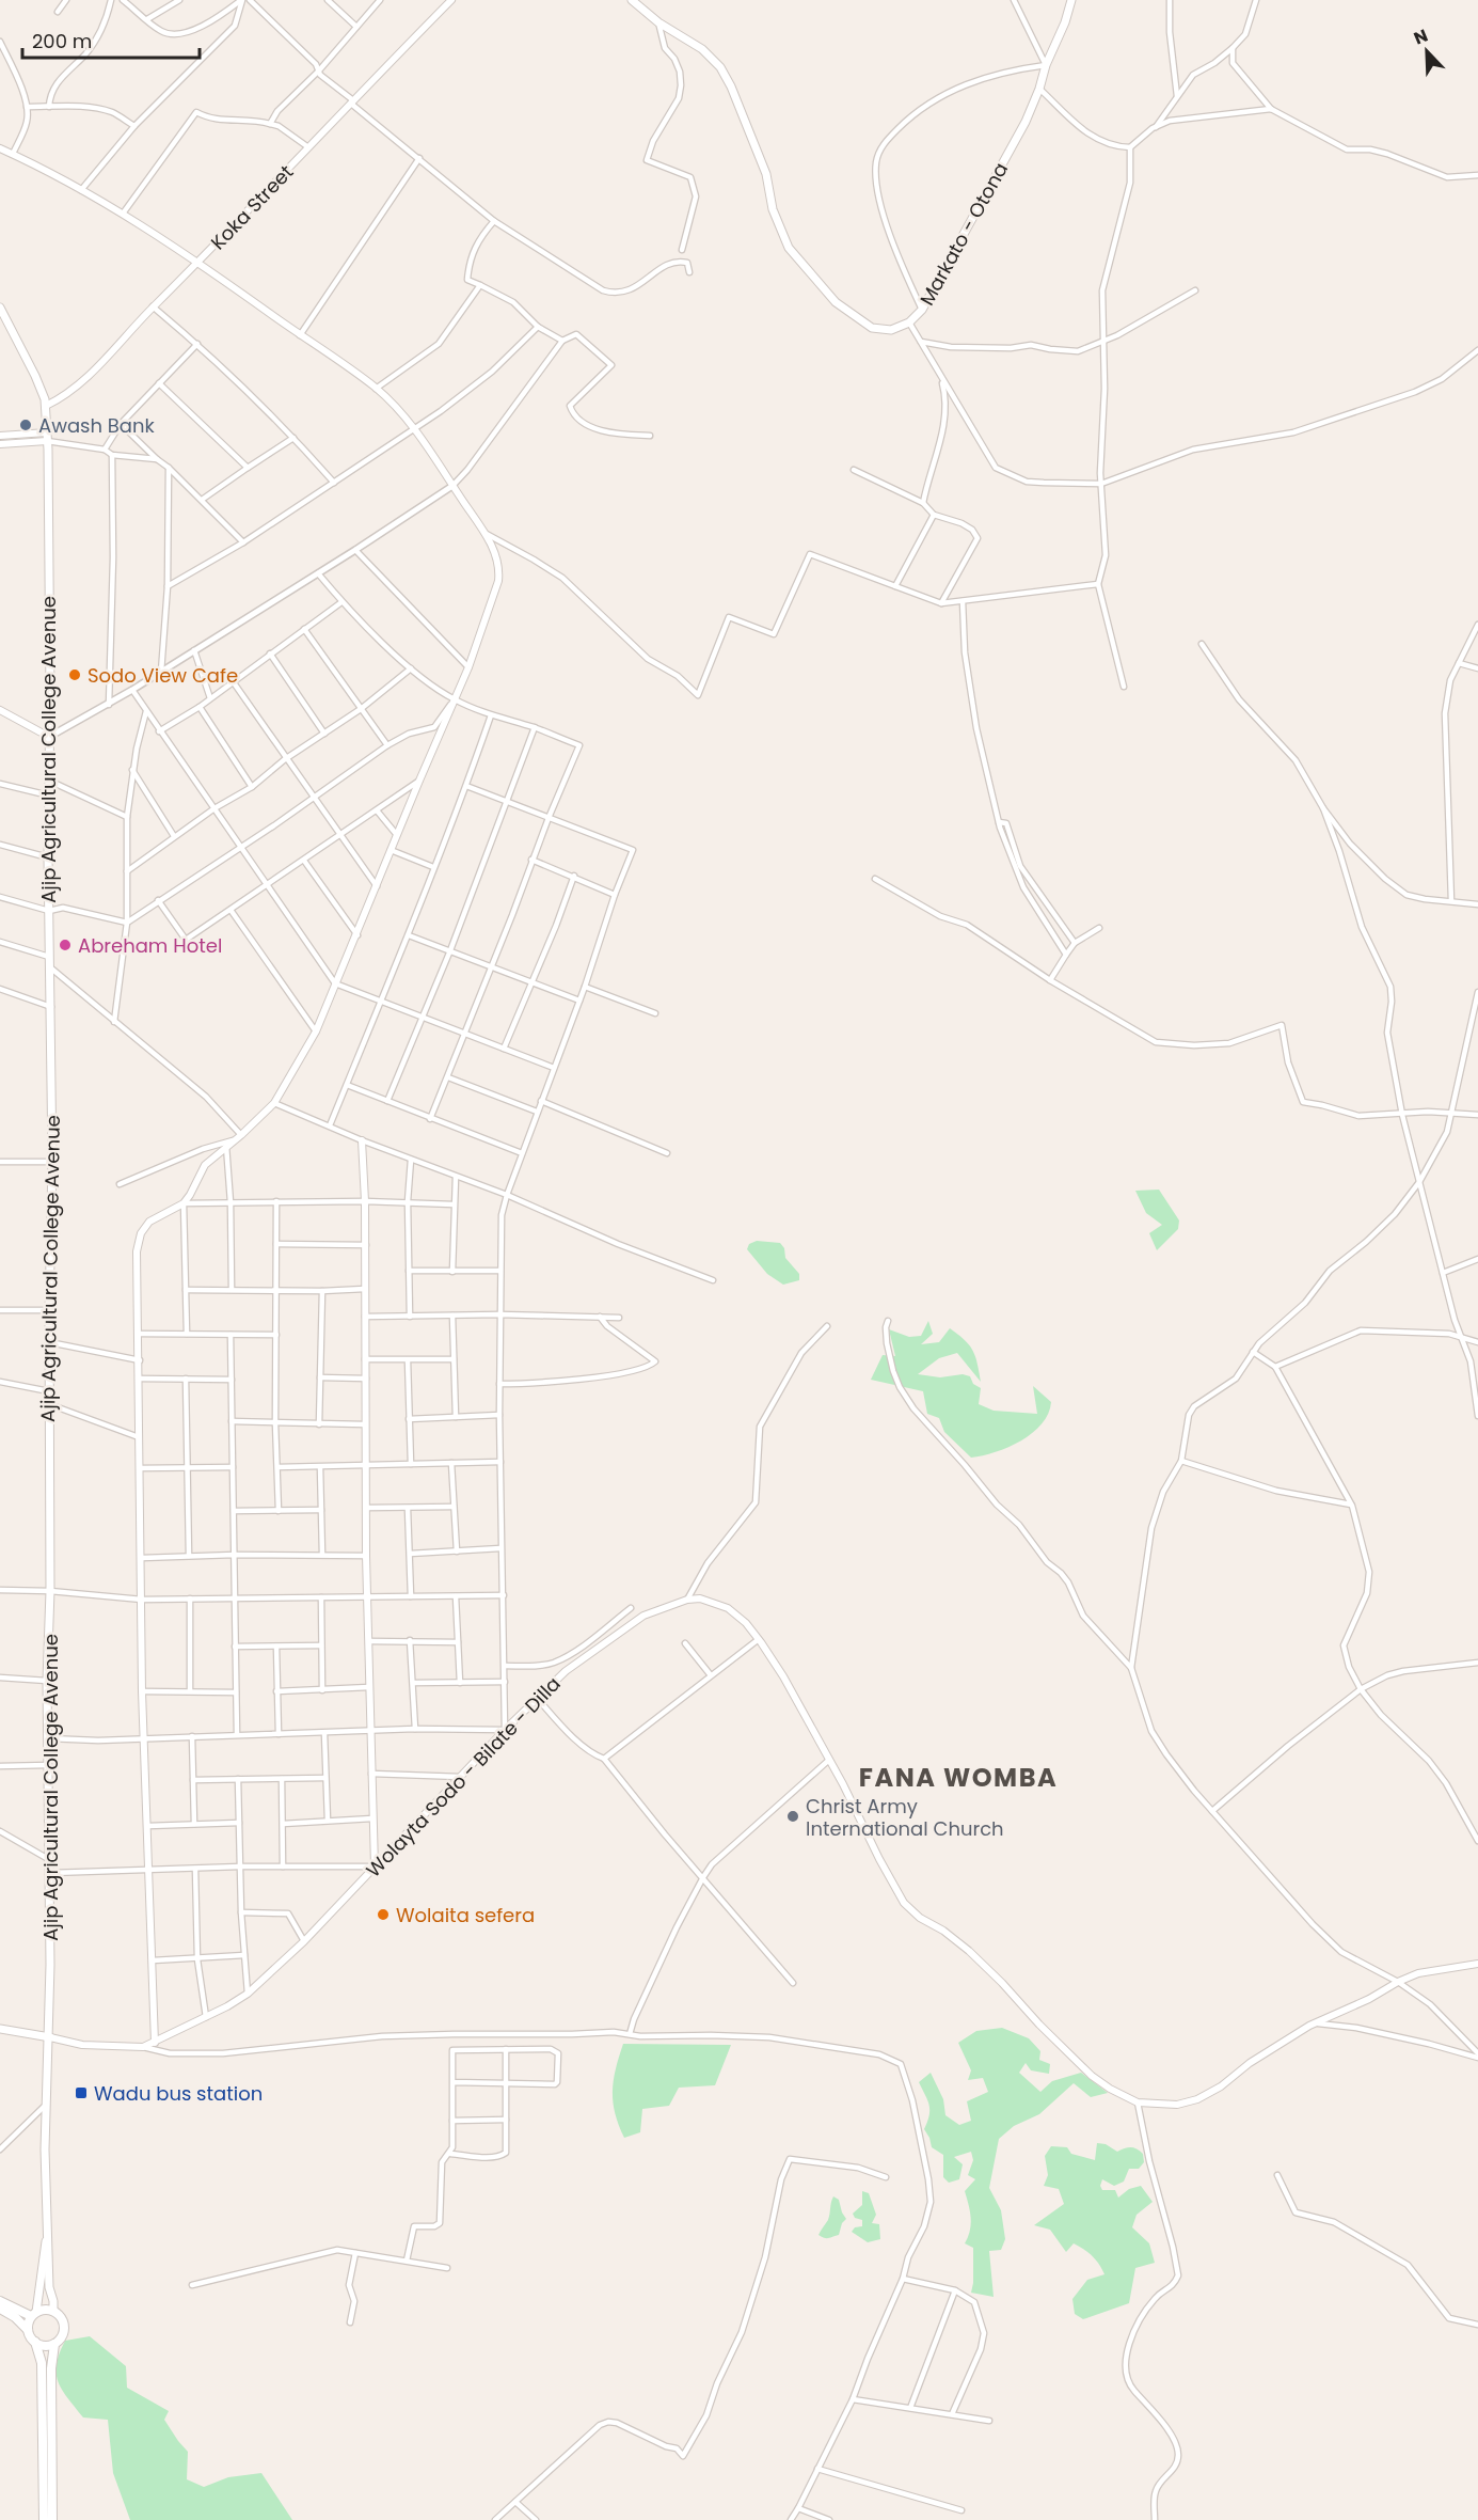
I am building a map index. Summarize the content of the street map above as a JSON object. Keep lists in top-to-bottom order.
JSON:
{
  "streets": {
    "main road": [
      "Koka Street",
      "Markato - Otona",
      "Ajip Agricultural College Avenue",
      "Wolayta Sodo - Bilate - Dilla"
    ]
  },
  "crossings": [
    ["Koka Street", "Ajip Agricultural College Avenue"],
    ["Ajip Agricultural College Avenue", "Wolayta Sodo - Bilate - Dilla"]
  ],
  "districts": ["FANA WOMBA"],
  "places": {
    "other": [
      "Awash Bank",
      "Sodo View Cafe",
      "Abreham Hotel",
      "Christ Army International Church",
      "Wolaita sefera"
    ],
    "transit": ["Wadu bus station"]
  },
  "scale_bar": "200 m",
  "north": "top left"
}
